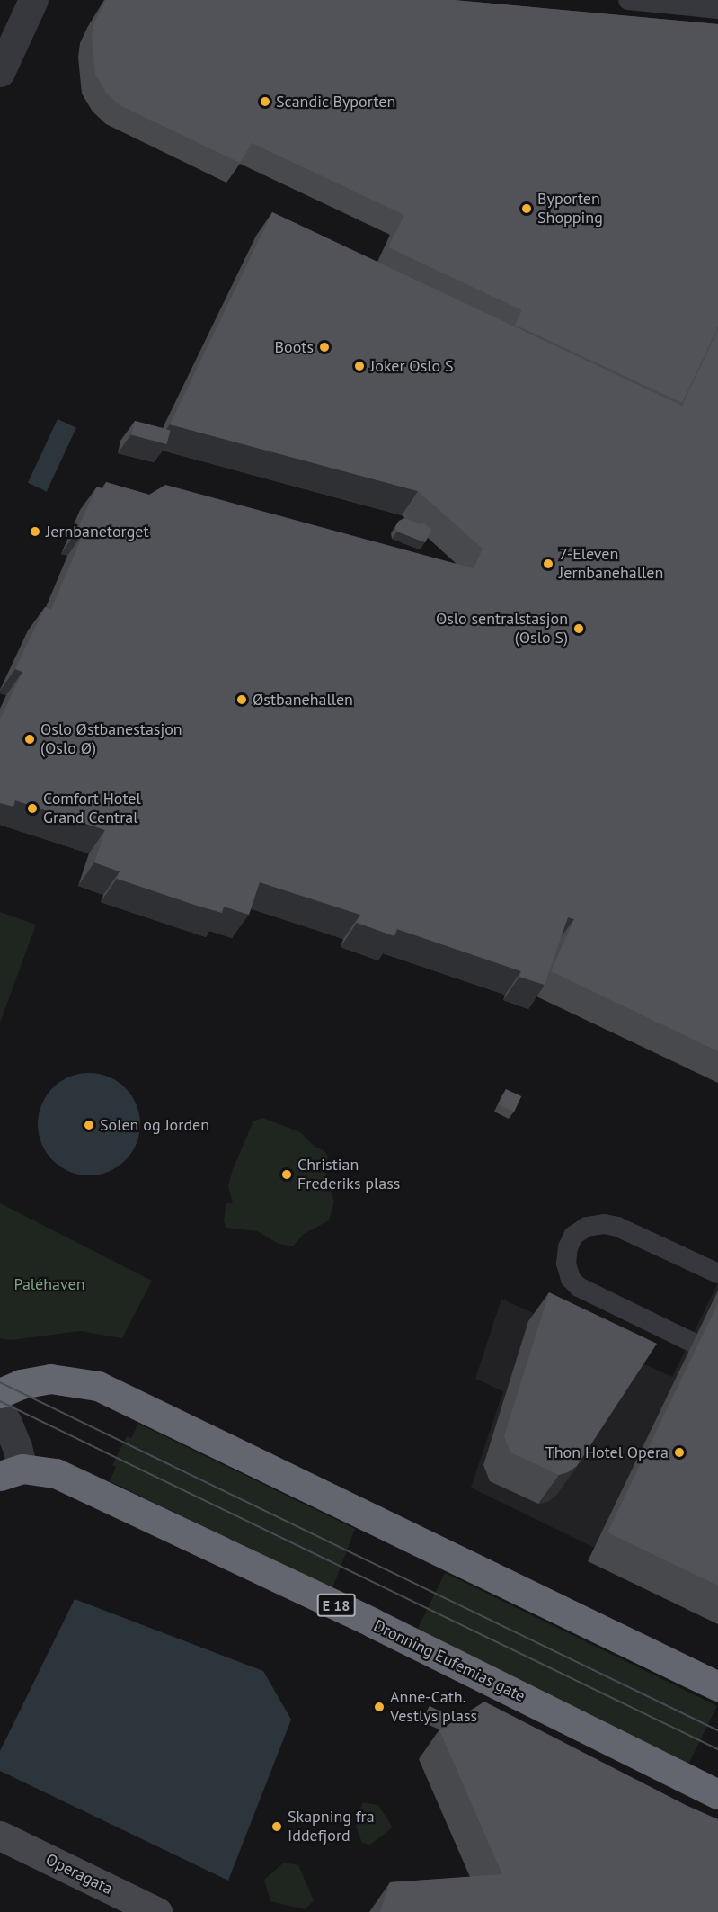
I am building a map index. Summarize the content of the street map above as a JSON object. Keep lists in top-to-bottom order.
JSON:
{
  "streets": {
    "highway": ["E 18", "Dronning Eufemias gate"],
    "main road": ["Operagata"]
  },
  "parks": ["Paléhaven"],
  "places": [
    "Scandic Byporten",
    "Byporten Shopping",
    "Boots",
    "Joker Oslo S",
    "Jernbanetorget",
    "7-Eleven Jernbanehallen",
    "Oslo sentralstasjon (Oslo S)",
    "Østbanehallen",
    "Oslo Østbanestasjon (Oslo Ø)",
    "Comfort Hotel Grand Central",
    "Solen og Jorden",
    "Christian Frederiks plass",
    "Thon Hotel Opera",
    "Anne-Cath. Vestlys plass",
    "Skapning fra Iddefjord"
  ]
}
